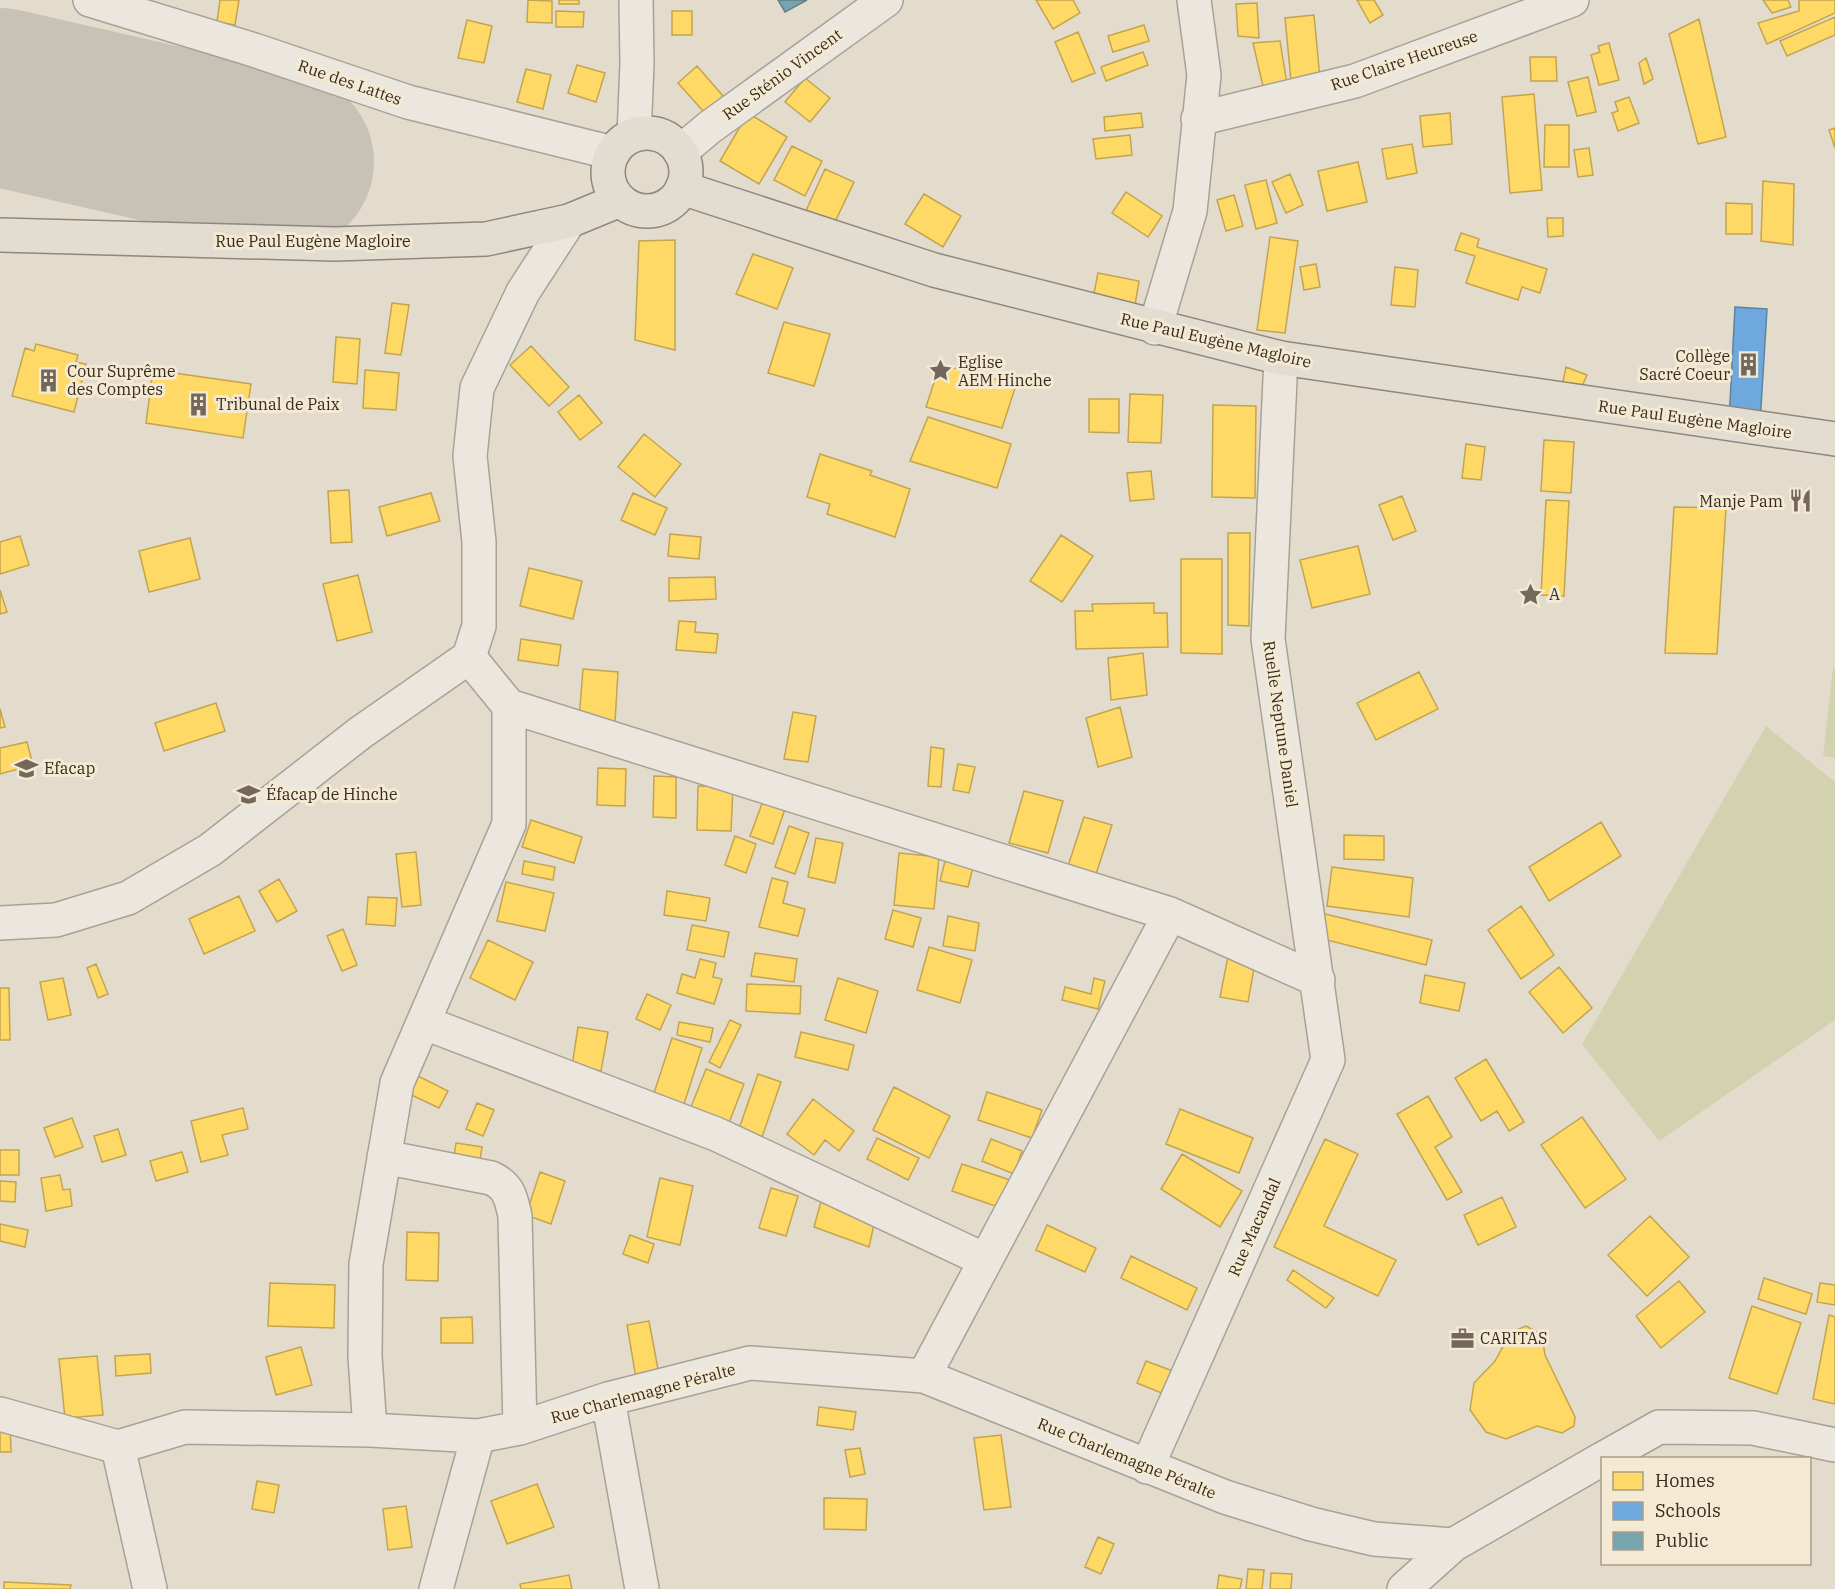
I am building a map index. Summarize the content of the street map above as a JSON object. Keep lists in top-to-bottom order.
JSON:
{
  "streets": {
    "main road": ["Rue Paul Eugène Magloire"],
    "street": [
      "Rue Claire Heureuse",
      "Rue Sténio Vincent",
      "Rue des Lattes",
      "Ruelle Neptune Daniel",
      "Rue Macandal",
      "Rue Charlemagne Péralte"
    ]
  },
  "crossings": [
    ["Rue Sténio Vincent", "Rue des Lattes"],
    ["Rue Sténio Vincent", "Rue Paul Eugène Magloire"],
    ["Rue des Lattes", "Rue Paul Eugène Magloire"],
    ["Rue Paul Eugène Magloire", "Ruelle Neptune Daniel"],
    ["Ruelle Neptune Daniel", "Rue Macandal"],
    ["Rue Macandal", "Rue Charlemagne Péralte"]
  ],
  "places": {
    "building": ["Collège Sacré Coeur", "Cour Suprême des Comptes", "Tribunal de Paix"],
    "place": ["Eglise AEM Hinche", "A"],
    "restaurant": ["Manje Pam"],
    "school or university": ["Efacap", "Éfacap de Hinche"],
    "office": ["CARITAS"]
  },
  "legend": ["Homes", "Schools", "Public"]
}
